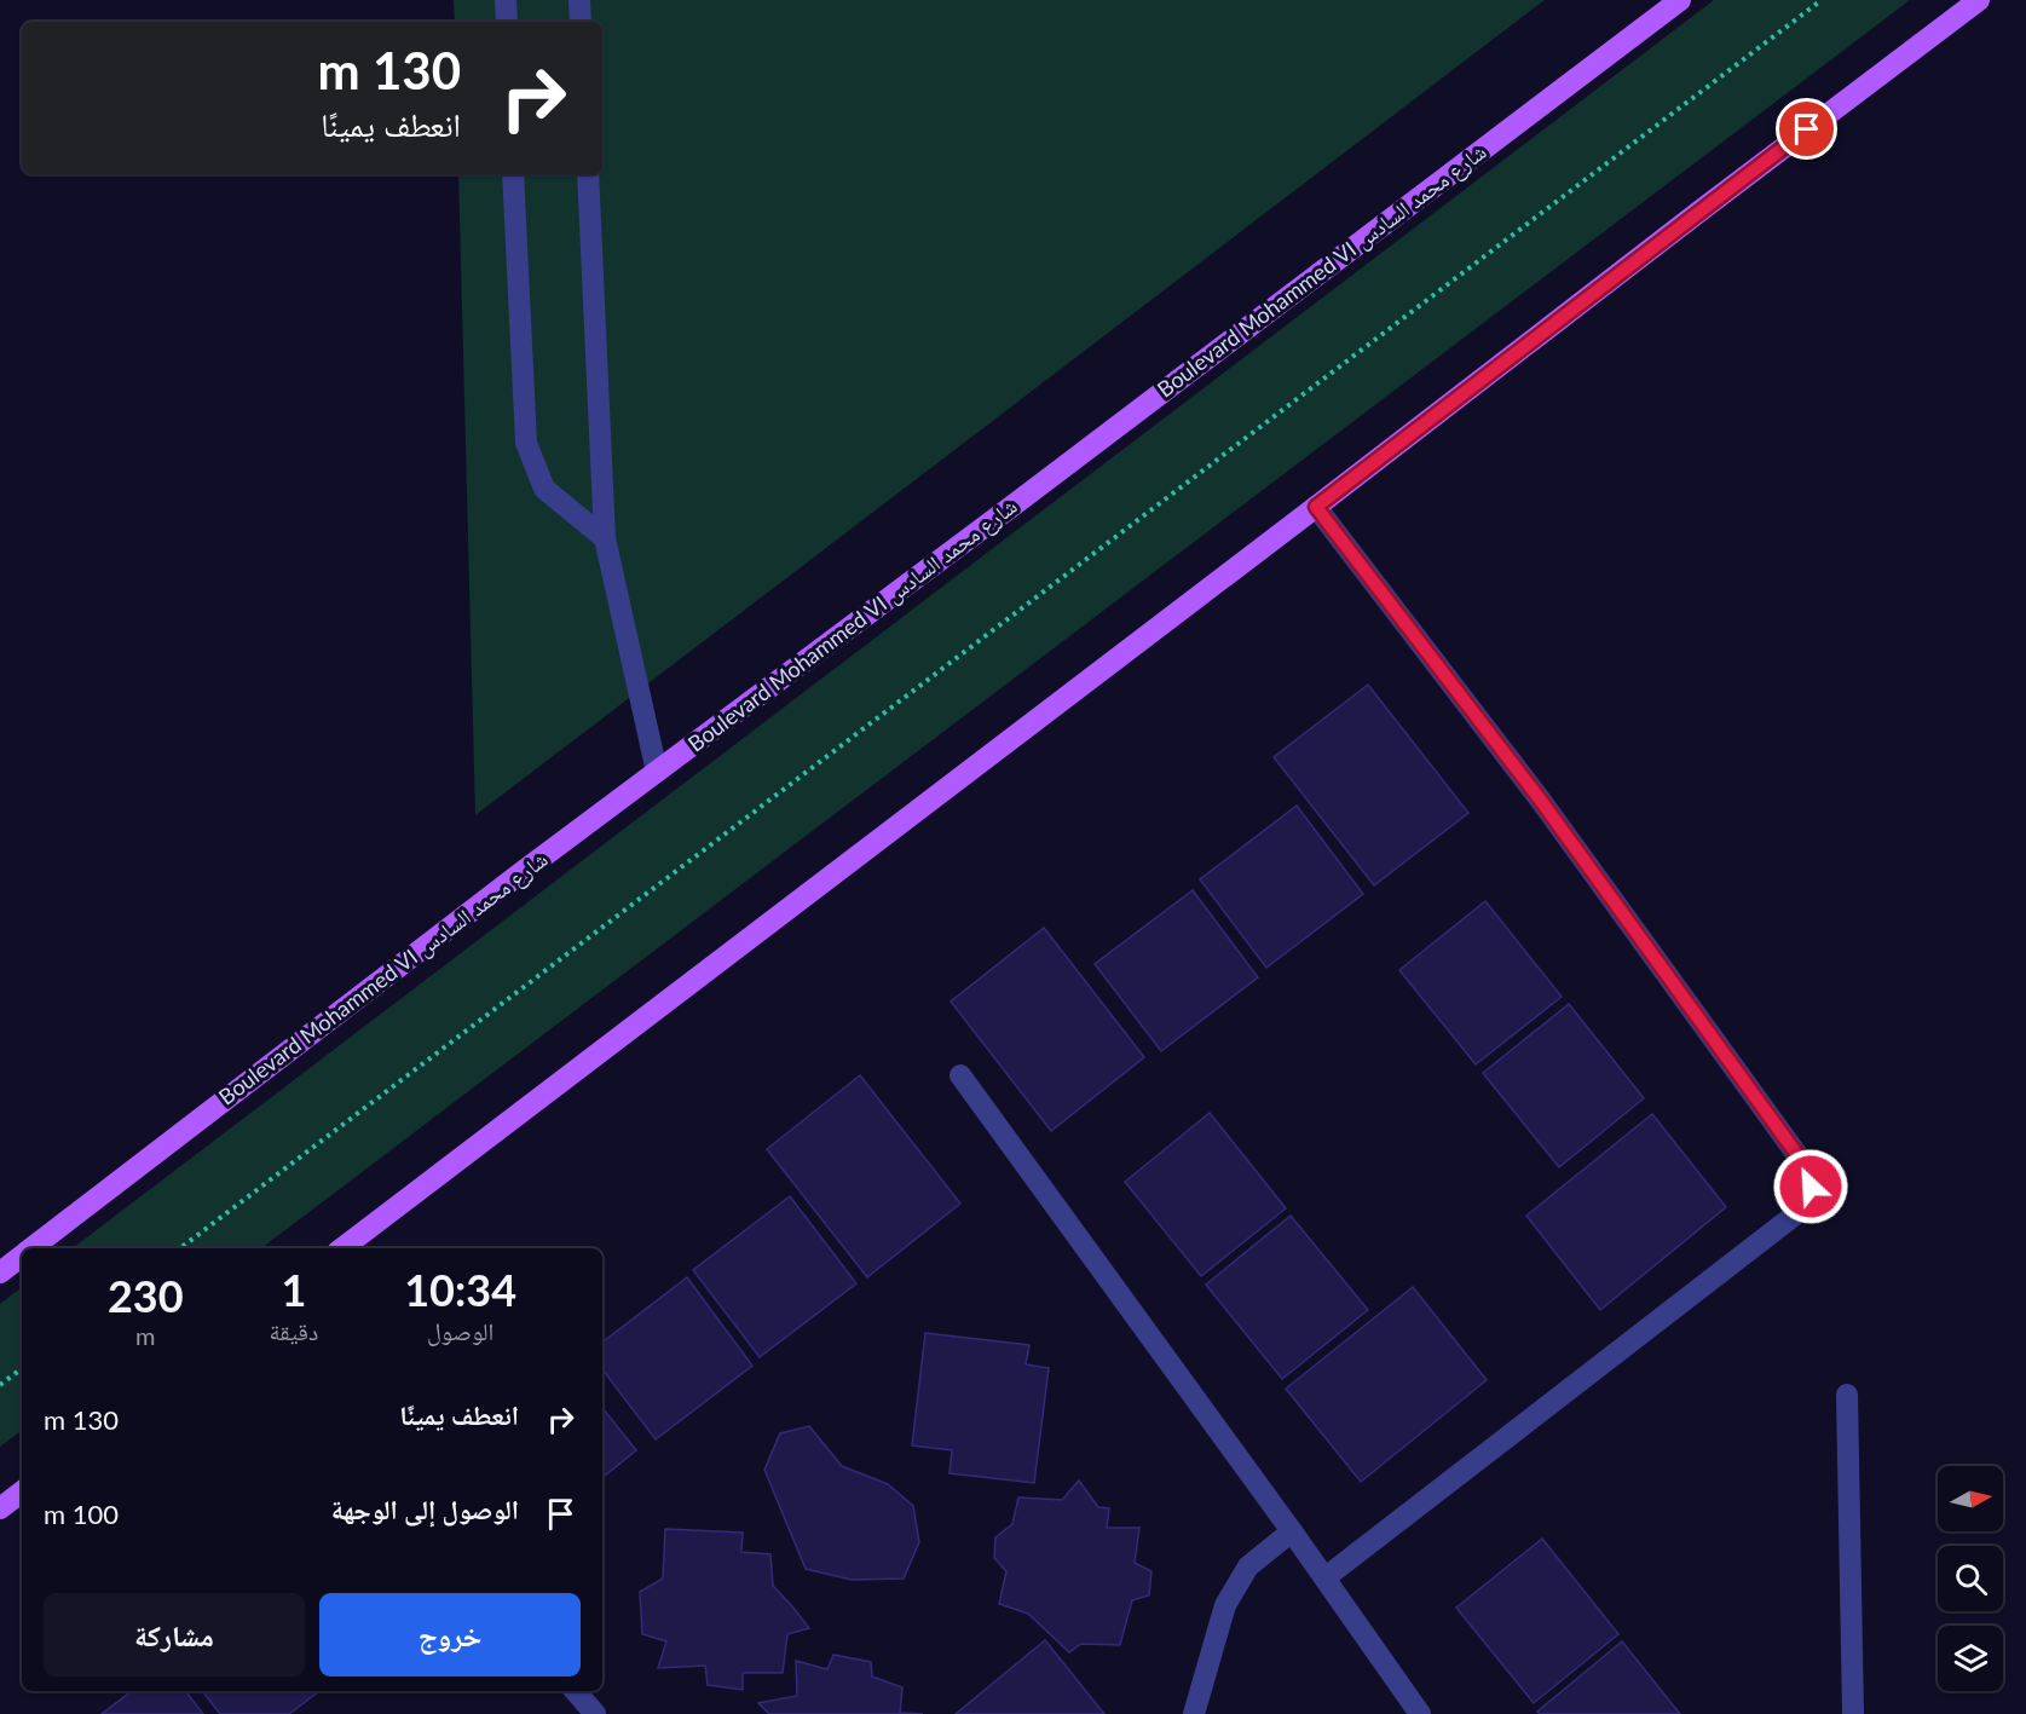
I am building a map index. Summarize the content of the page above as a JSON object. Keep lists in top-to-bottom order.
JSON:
{
  "streets": {
    "main road": ["Boulevard Mohammed VI شارع محمد السادس"]
  },
  "north": "right",
  "page": {
    "turn": ["130 m", "انعطف يمينًا"],
    "eta": [
      "10:34",
      "الوصول",
      "1",
      "دقيقة",
      "230",
      "m"
    ],
    "list": [
      {
        "name": "انعطف يمينًا",
        "value": "130 m"
      },
      {
        "name": "الوصول إلى الوجهة",
        "value": "100 m"
      }
    ],
    "buttons": ["خروج", "مشاركة"]
  }
}
